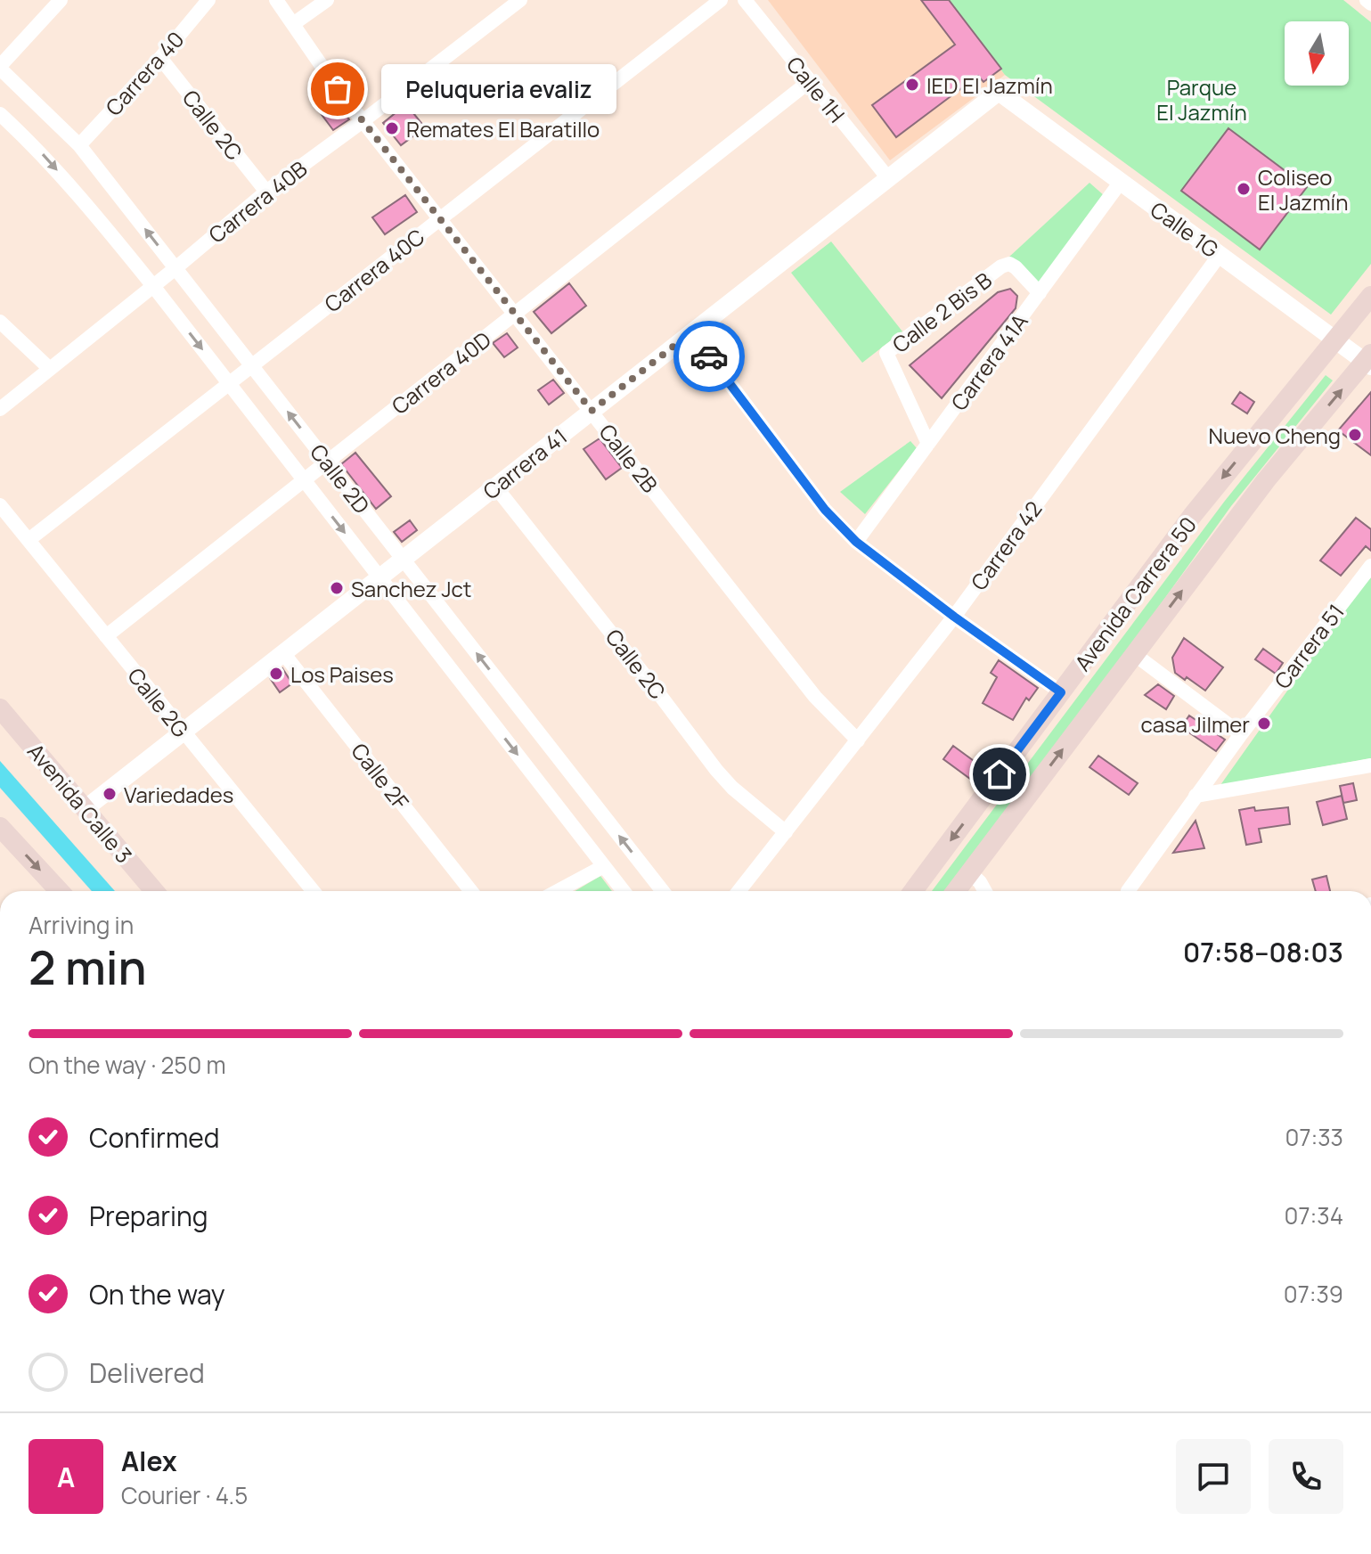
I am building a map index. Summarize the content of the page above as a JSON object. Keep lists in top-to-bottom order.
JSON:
{
  "streets": {
    "main road": ["Avenida Carrera 50", "Avenida Calle 3"],
    "street": [
      "Carrera 40",
      "Calle 1H",
      "Calle 2C",
      "Carrera 40B",
      "Calle 1G",
      "Carrera 40C",
      "Calle 2 Bis B",
      "Carrera 41A",
      "Carrera 40D",
      "Calle 2B",
      "Carrera 41",
      "Calle 2D",
      "Carrera 42",
      "Carrera 51",
      "Calle 2G",
      "Calle 2F"
    ]
  },
  "crossings": [
    ["Carrera 40", "Calle 2C"],
    ["Carrera 40", "Calle 2D"],
    ["Calle 1H", "Carrera 40D"],
    ["Calle 1H", "Carrera 41"],
    ["Calle 2C", "Carrera 40B"],
    ["Calle 2C", "Carrera 41"],
    ["Calle 2C", "Carrera 42"],
    ["Carrera 40B", "Calle 2B"],
    ["Carrera 40B", "Calle 2D"],
    ["Calle 1G", "Carrera 41A"],
    ["Calle 1G", "Carrera 41"],
    ["Calle 1G", "Carrera 42"],
    ["Calle 1G", "Avenida Carrera 50"],
    ["Carrera 40C", "Calle 2B"],
    ["Carrera 40C", "Calle 2D"],
    ["Carrera 40C", "Calle 2G"],
    ["Calle 2 Bis B", "Carrera 41A"],
    ["Carrera 40D", "Calle 2B"],
    ["Carrera 40D", "Calle 2D"],
    ["Carrera 40D", "Calle 2G"],
    ["Calle 2B", "Carrera 41"],
    ["Calle 2B", "Carrera 42"],
    ["Carrera 41", "Calle 2D"],
    ["Carrera 41", "Calle 2G"],
    ["Carrera 41", "Calle 2F"],
    ["Carrera 41", "Avenida Calle 3"]
  ],
  "parks": ["Parque El Jazmín"],
  "places": [
    "IED El Jazmín",
    "Peluqueria evaliz",
    "Remates El Baratillo",
    "Coliseo El Jazmín",
    "Nuevo Cheng",
    "Sanchez Jct",
    "Los Paises",
    "casa Jilmer",
    "Variedades"
  ],
  "north": "bottom",
  "page": {
    "bubble": "Peluqueria evaliz",
    "heading": ["2 min", "Arriving in", "07:58–08:03"],
    "panel": ["Alex", "Courier · 4.5"],
    "bar": "On the way · 250 m",
    "list": [
      ["Confirmed", "07:33"],
      ["Preparing", "07:34"],
      ["On the way", "07:39"],
      "Delivered"
    ],
    "round": "A"
  }
}
